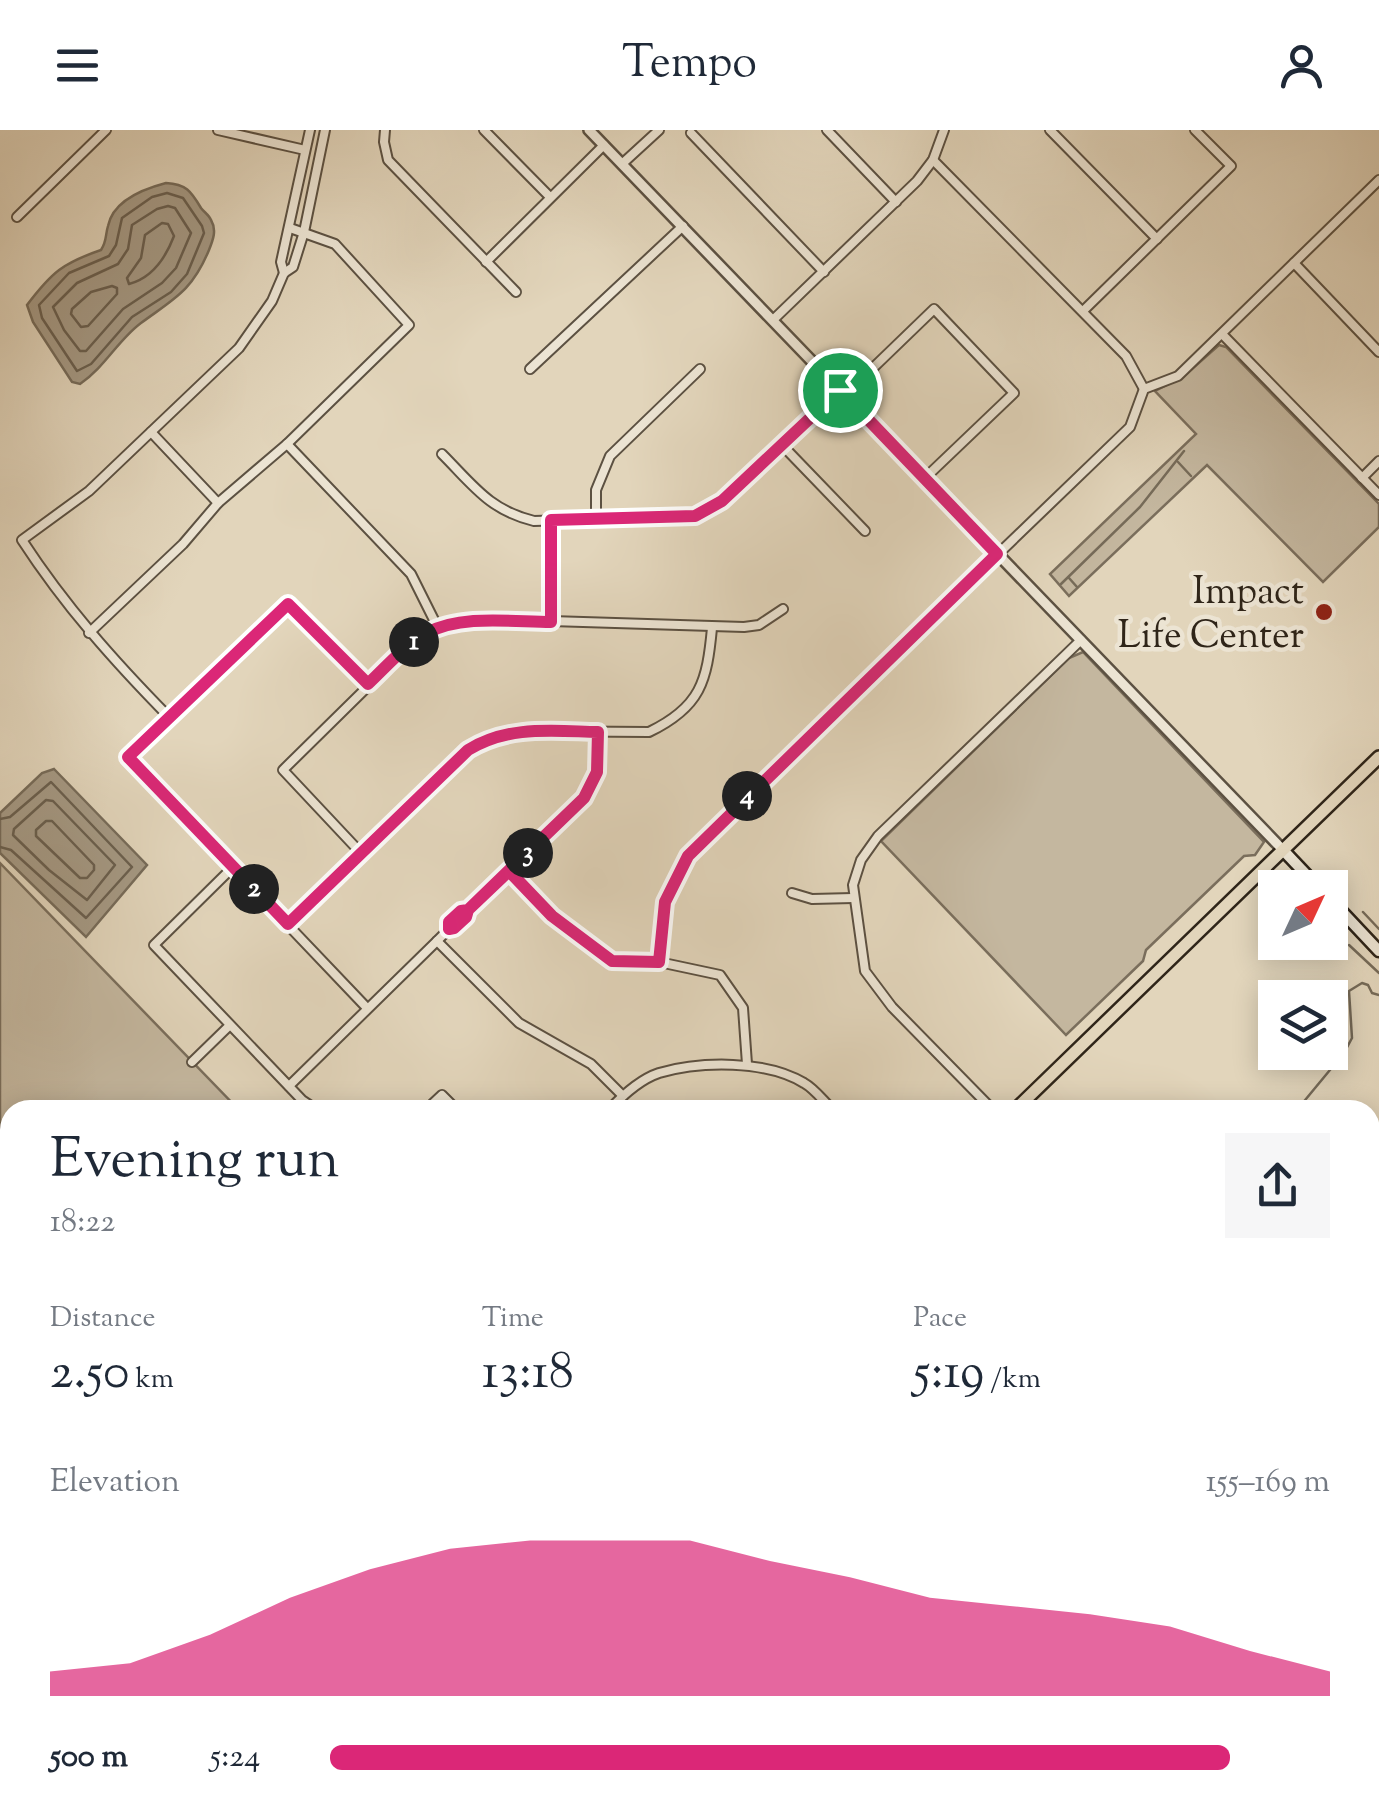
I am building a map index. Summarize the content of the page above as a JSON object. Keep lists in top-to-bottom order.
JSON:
{
  "places": ["Impact Life Center"],
  "north": "top right",
  "page": {
    "header": "Tempo",
    "pins": [
      "1",
      "4",
      "3",
      "2"
    ],
    "heading": ["Evening run", "18:22"],
    "stats": [
      ["Distance", "2.50 km"],
      ["Time", "13:18"],
      ["Pace", "5:19 /km"]
    ],
    "chart": ["Elevation", "155–169 m"],
    "list": [
      {
        "name": "500 m",
        "note": "5:24"
      }
    ]
  }
}
